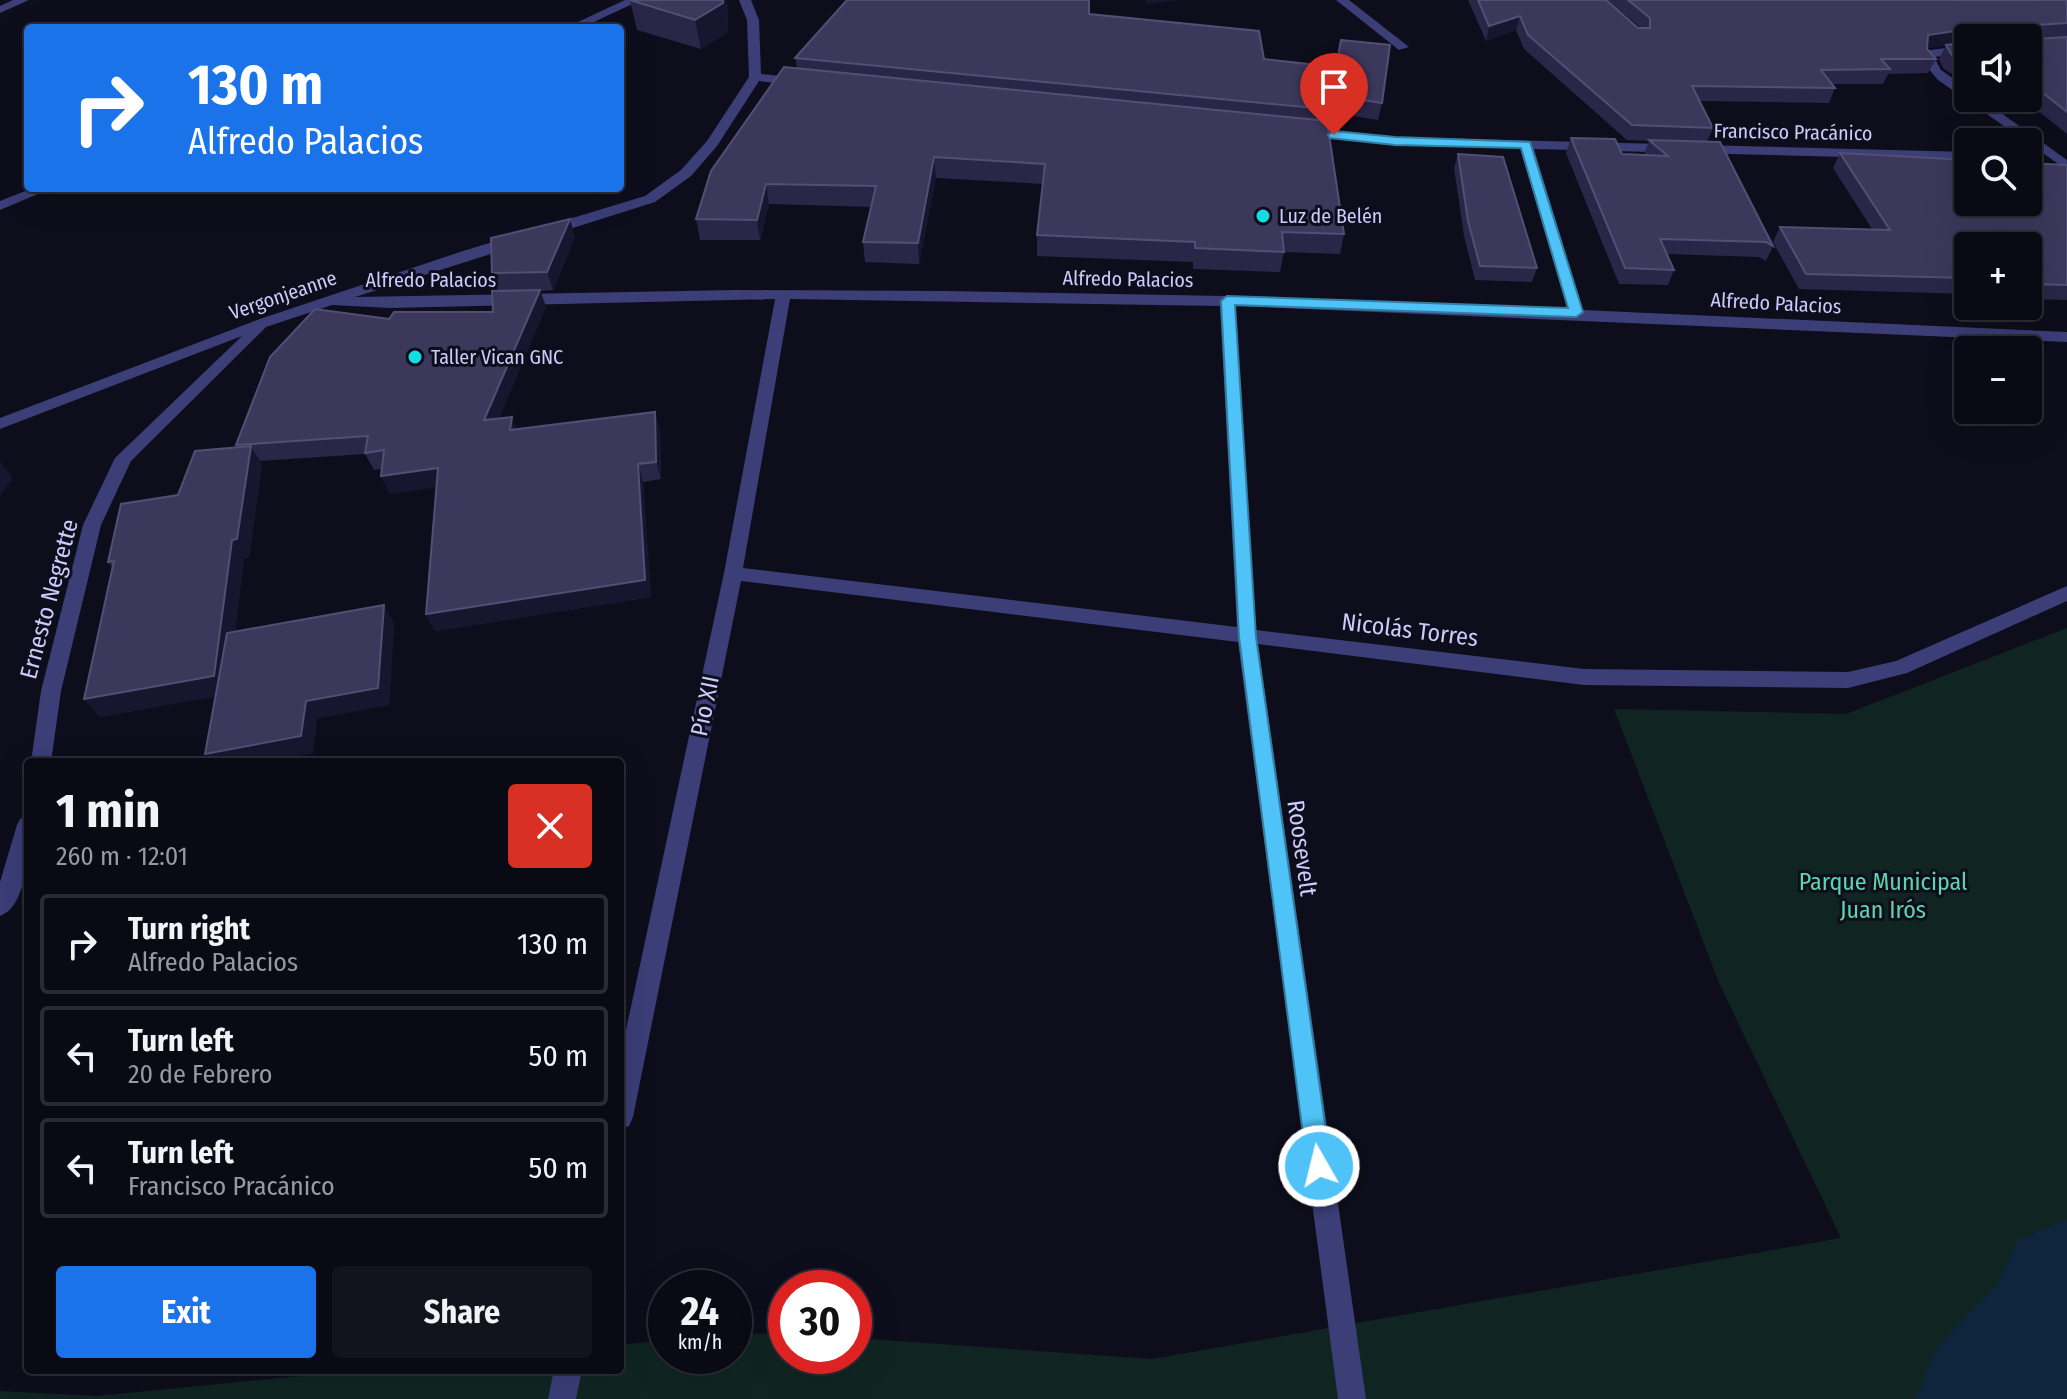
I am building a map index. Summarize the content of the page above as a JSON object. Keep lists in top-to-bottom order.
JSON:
{
  "streets": {
    "street": [
      "Francisco Pracánico",
      "Alfredo Palacios",
      "Vergonjeanne",
      "Ernesto Negrette",
      "Nicolás Torres",
      "Pío XII",
      "Roosevelt"
    ]
  },
  "crossings": [
    ["Alfredo Palacios", "Vergonjeanne"],
    ["Alfredo Palacios", "Pío XII"],
    ["Alfredo Palacios", "Roosevelt"],
    ["Vergonjeanne", "Ernesto Negrette"],
    ["Nicolás Torres", "Pío XII"],
    ["Nicolás Torres", "Roosevelt"]
  ],
  "parks": ["Parque Municipal Juan Irós"],
  "places": ["Luz de Belén", "Taller Vican GNC"],
  "page": {
    "map_buttons": ["+", "−"],
    "turn": ["130 m", "Alfredo Palacios"],
    "heading": ["1 min", "260 m · 12:01"],
    "list": [
      {
        "name": "Turn right",
        "note": "Alfredo Palacios",
        "value": "130 m"
      },
      {
        "name": "Turn left",
        "note": "20 de Febrero",
        "value": "50 m"
      },
      {
        "name": "Turn left",
        "note": "Francisco Pracánico",
        "value": "50 m"
      }
    ],
    "buttons": ["Exit", "Share"],
    "speed": "24 km/h",
    "limit": "30"
  }
}
